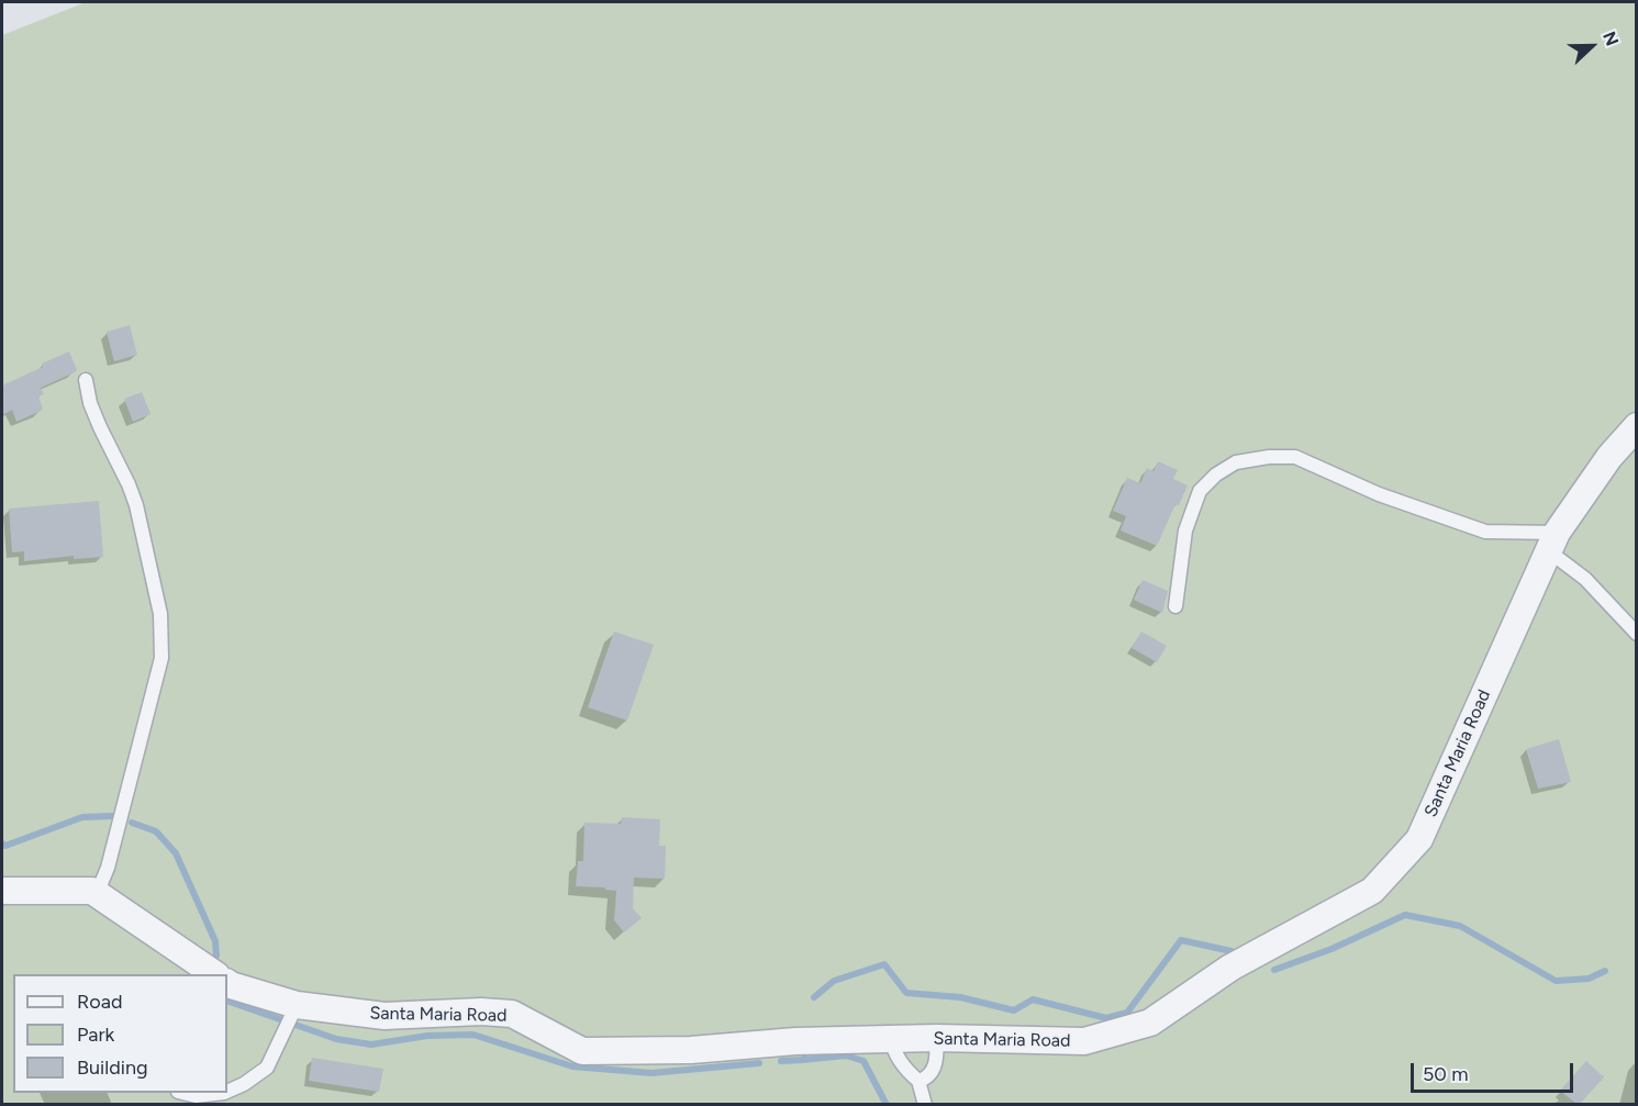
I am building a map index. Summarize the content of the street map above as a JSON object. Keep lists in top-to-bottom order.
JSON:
{
  "streets": {
    "street": ["Santa Maria Road"]
  },
  "legend": ["Road", "Park", "Building"],
  "scale_bar": "50 m",
  "north": "right"
}
